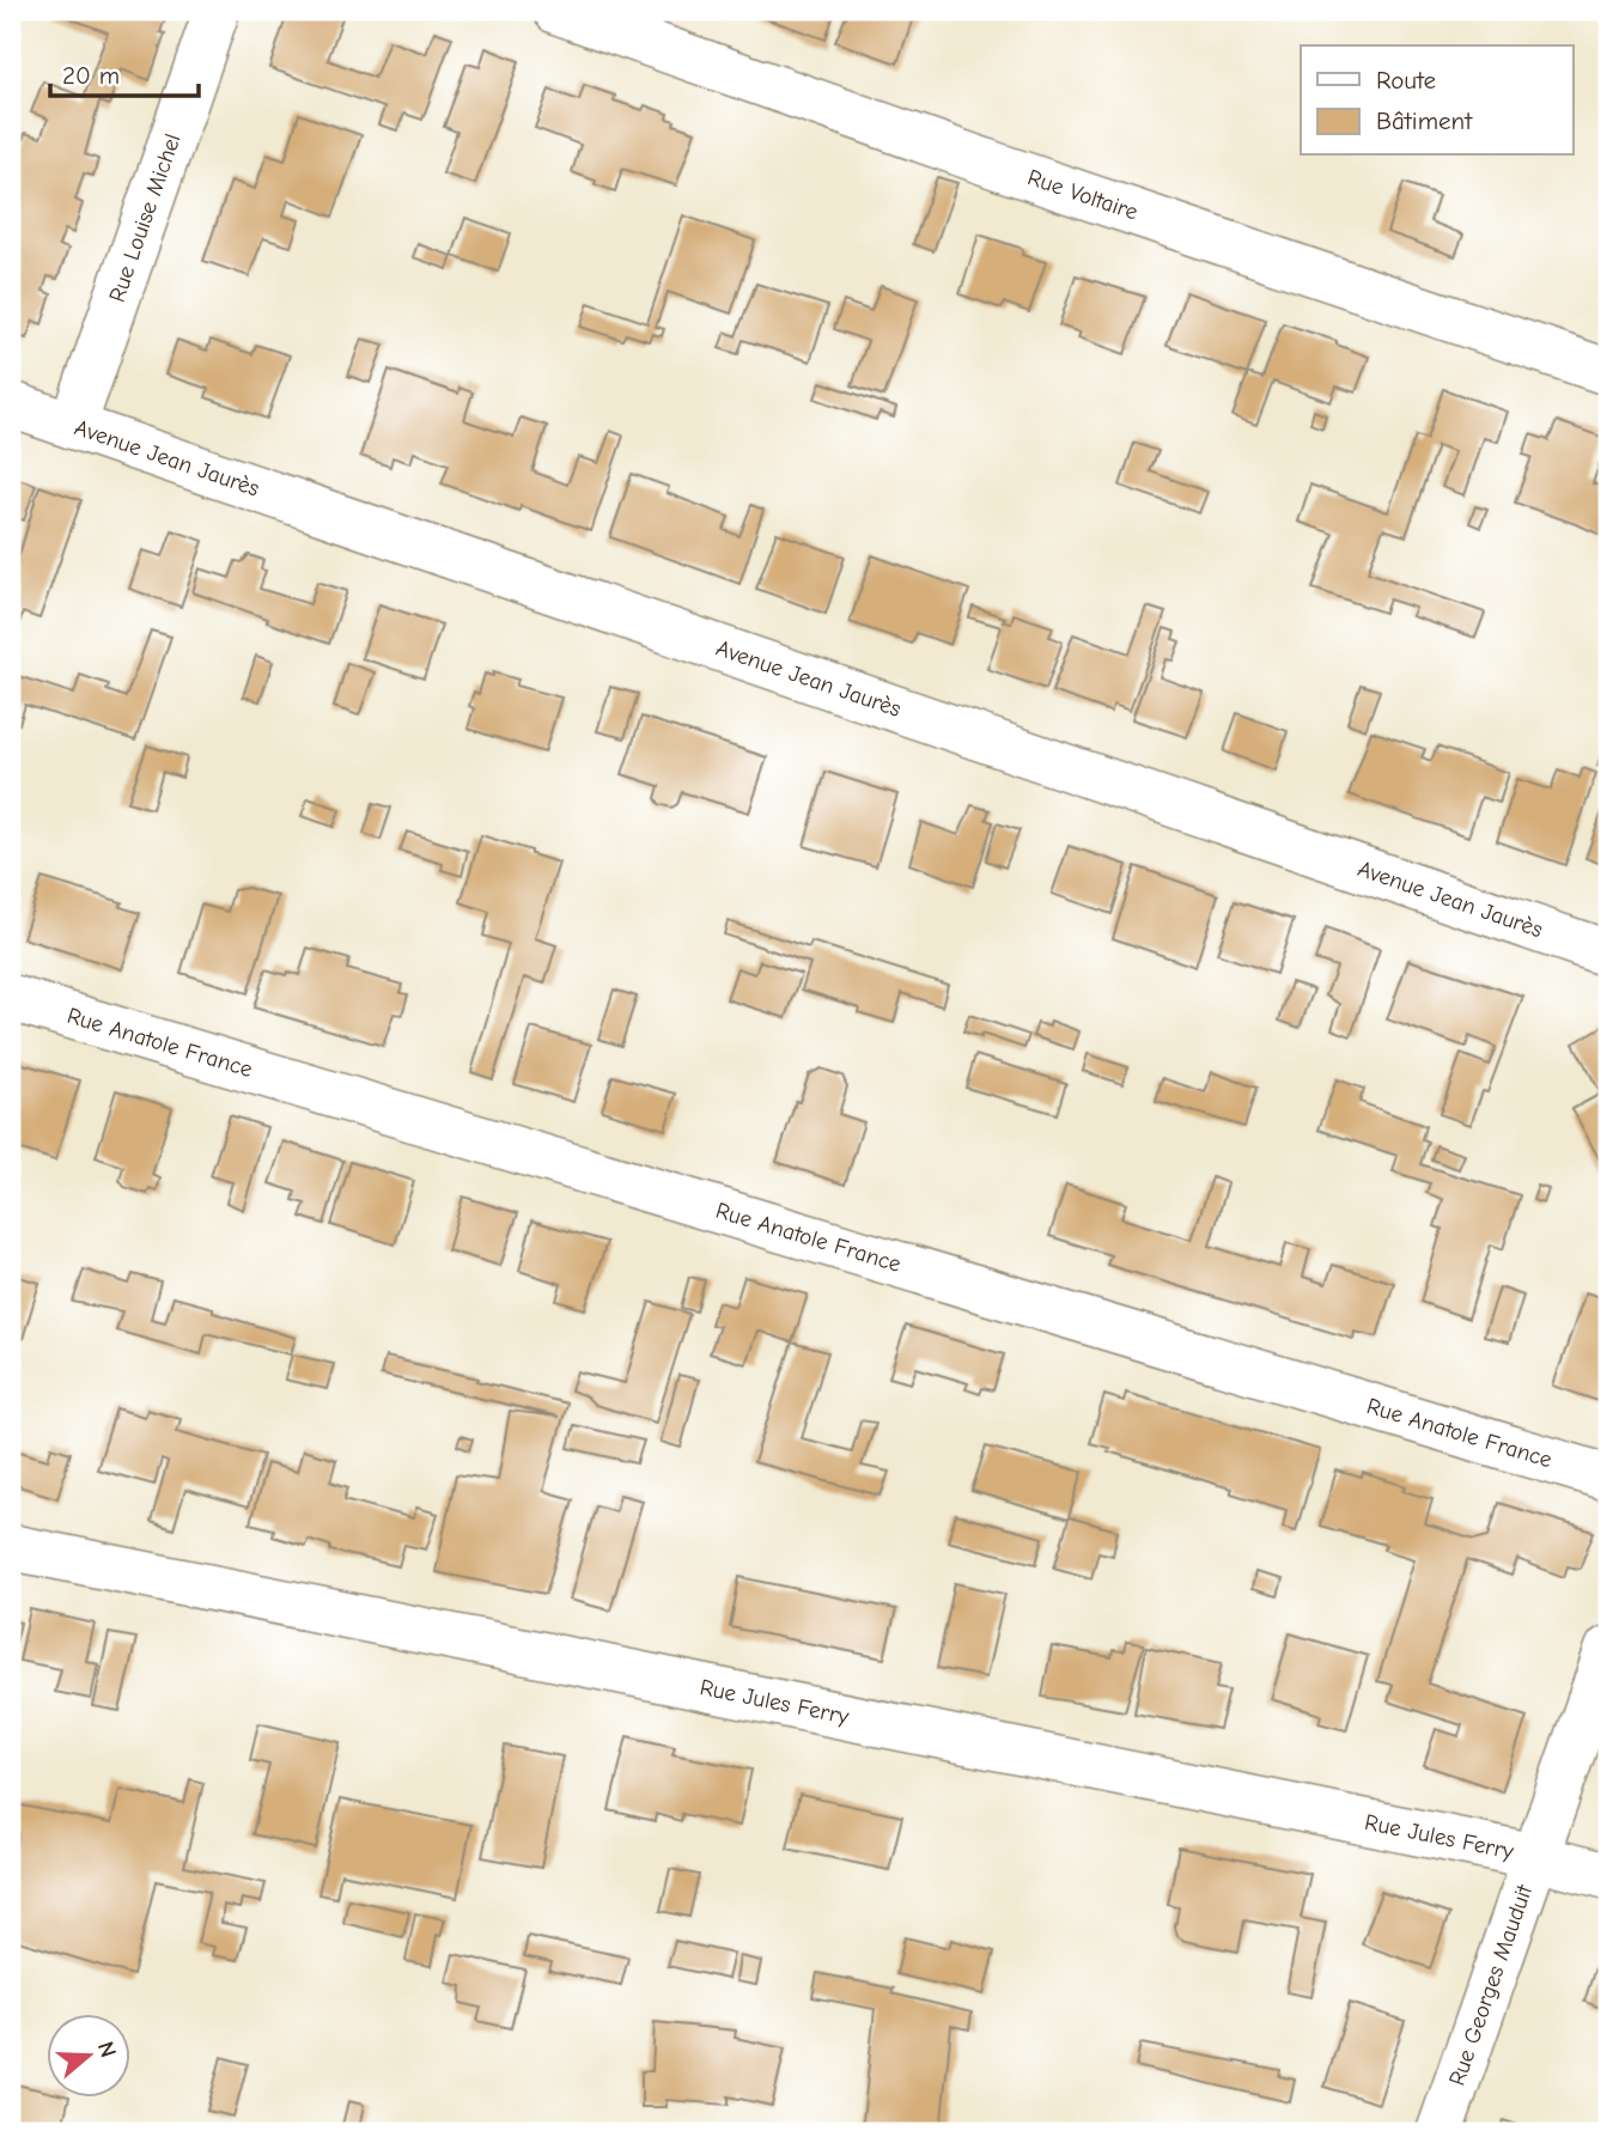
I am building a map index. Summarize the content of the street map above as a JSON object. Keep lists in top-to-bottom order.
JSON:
{
  "streets": {
    "street": [
      "Rue Voltaire",
      "Rue Louise Michel",
      "Avenue Jean Jaurès",
      "Rue Anatole France",
      "Rue Jules Ferry",
      "Rue Georges Mauduit"
    ]
  },
  "crossings": [
    ["Rue Louise Michel", "Avenue Jean Jaurès"],
    ["Rue Jules Ferry", "Rue Georges Mauduit"]
  ],
  "legend": ["Route", "Bâtiment"],
  "scale_bar": "20 m",
  "north": "right"
}
